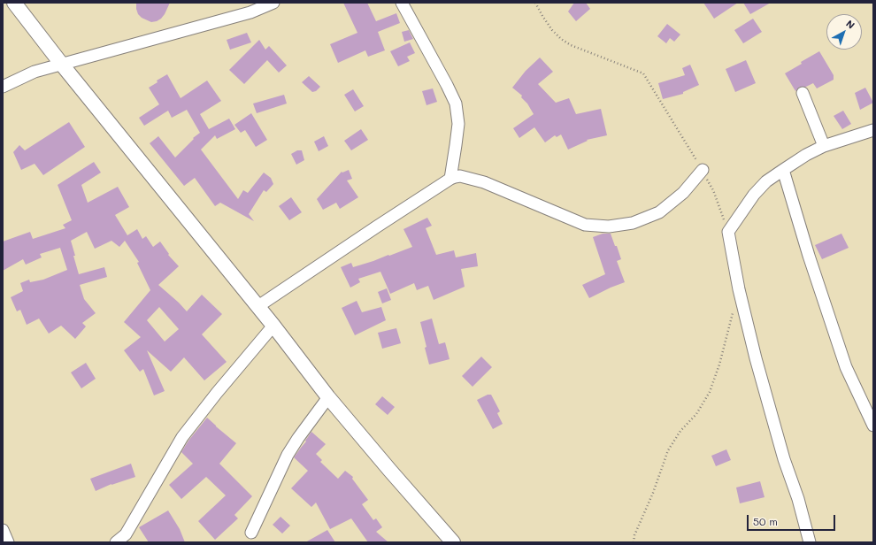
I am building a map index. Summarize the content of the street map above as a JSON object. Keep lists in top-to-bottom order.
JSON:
{
  "scale_bar": "50 m",
  "north": "top right"
}
